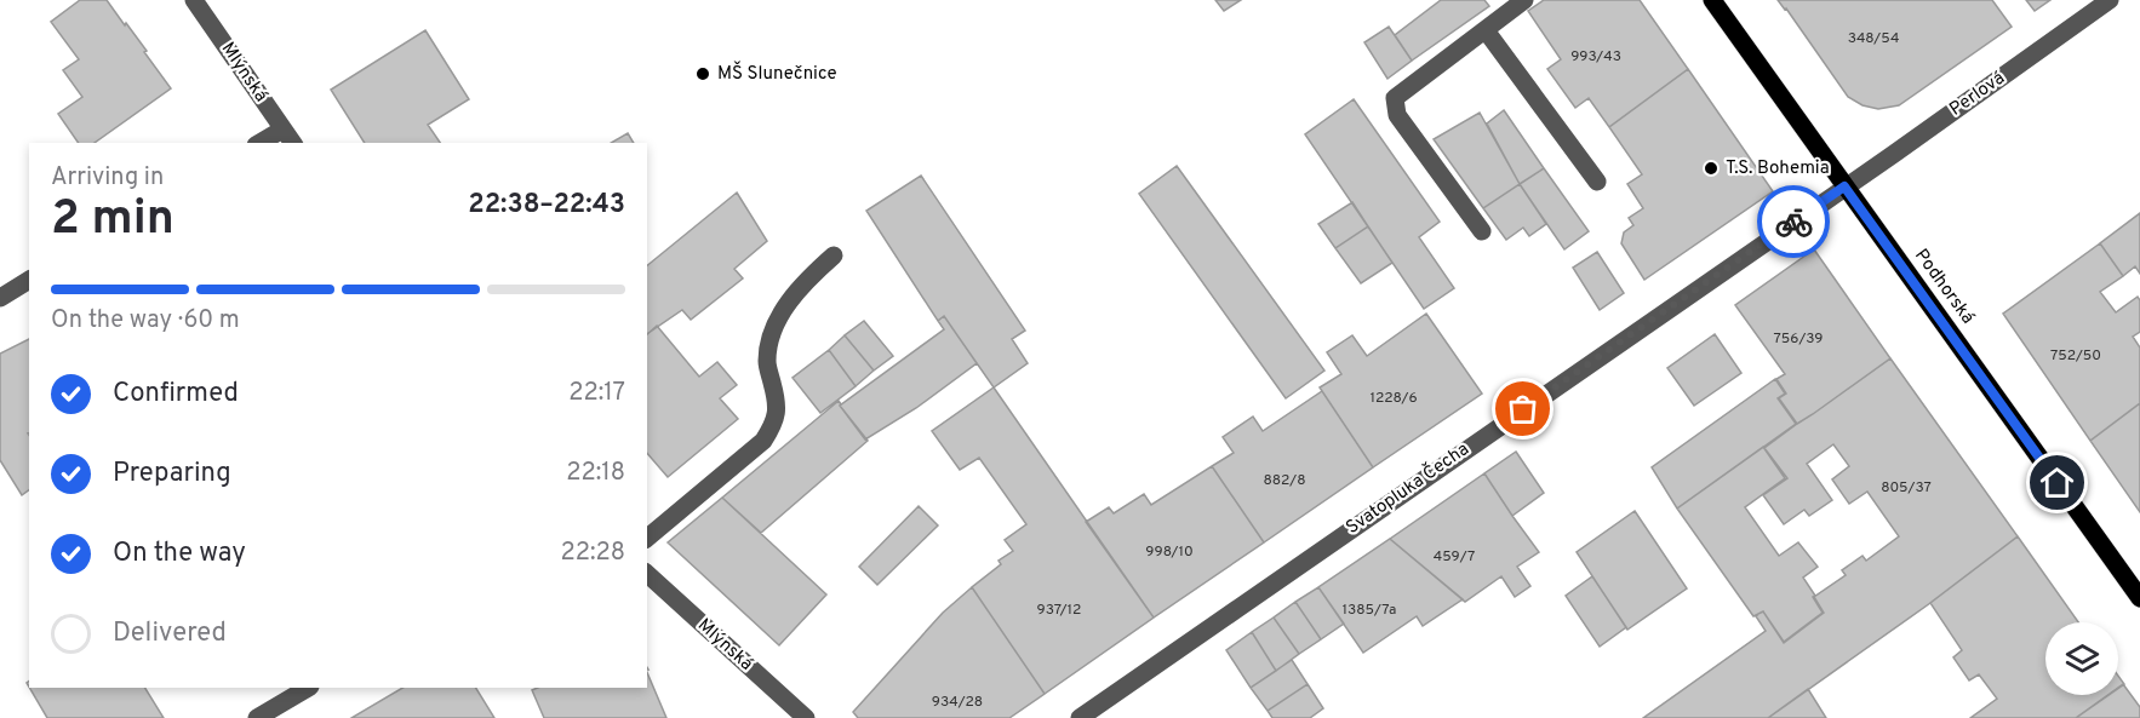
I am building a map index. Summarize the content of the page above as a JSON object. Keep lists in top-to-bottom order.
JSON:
{
  "streets": {
    "main road": ["Podhorská"],
    "street": ["Mlýnská", "Perlová", "Svatopluka Čecha"]
  },
  "crossings": [
    ["Perlová", "Podhorská"],
    ["Perlová", "Svatopluka Čecha"],
    ["Podhorská", "Svatopluka Čecha"]
  ],
  "places": ["MŠ Slunečnice", "T.S. Bohemia"],
  "house_numbers": [
    "348/54",
    "993/43",
    "756/39",
    "752/50",
    "1228/6",
    "882/8",
    "805/37",
    "998/10",
    "459/7",
    "937/12",
    "1385/7a",
    "934/28"
  ],
  "page": {
    "heading": ["2 min", "Arriving in", "22:38–22:43"],
    "bar": "On the way · 60 m",
    "list": [
      ["Confirmed", "22:17"],
      ["Preparing", "22:18"],
      ["On the way", "22:28"],
      "Delivered"
    ]
  }
}
